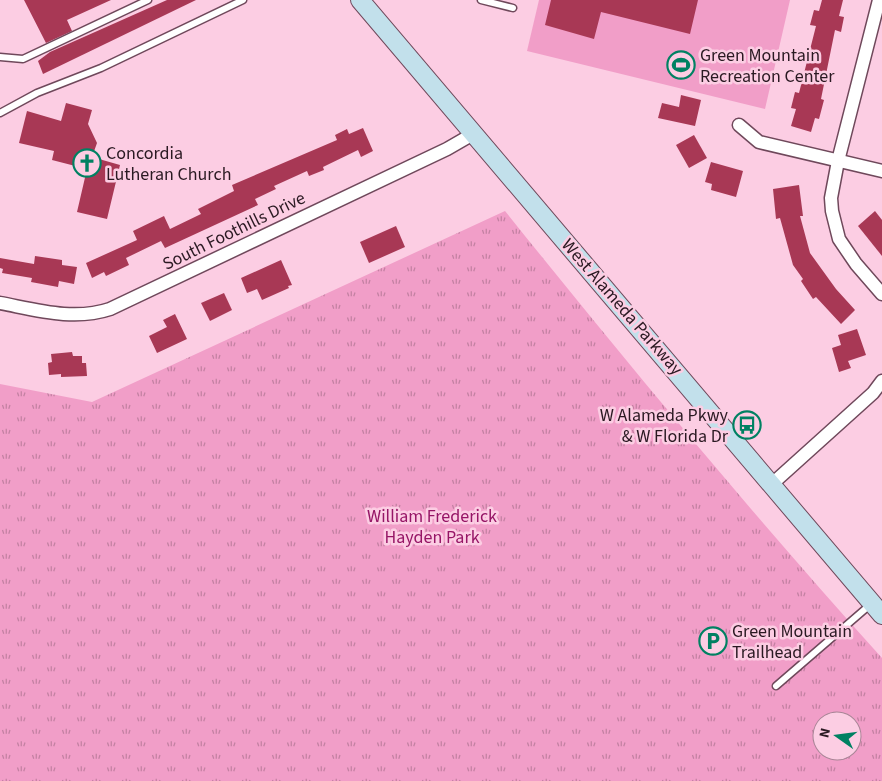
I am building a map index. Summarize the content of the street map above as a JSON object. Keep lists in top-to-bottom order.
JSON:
{
  "streets": {
    "main road": ["West Alameda Parkway"],
    "street": ["South Foothills Drive"]
  },
  "crossings": [
    ["South Foothills Drive", "West Alameda Parkway"]
  ],
  "parks": ["William Frederick Hayden Park"],
  "places": {
    "sports": ["Green Mountain Recreation Center"],
    "church": ["Concordia Lutheran Church"],
    "bus stop": ["W Alameda Pkwy & W Florida Dr"],
    "parking": ["Green Mountain Trailhead"]
  },
  "north": "left"
}
